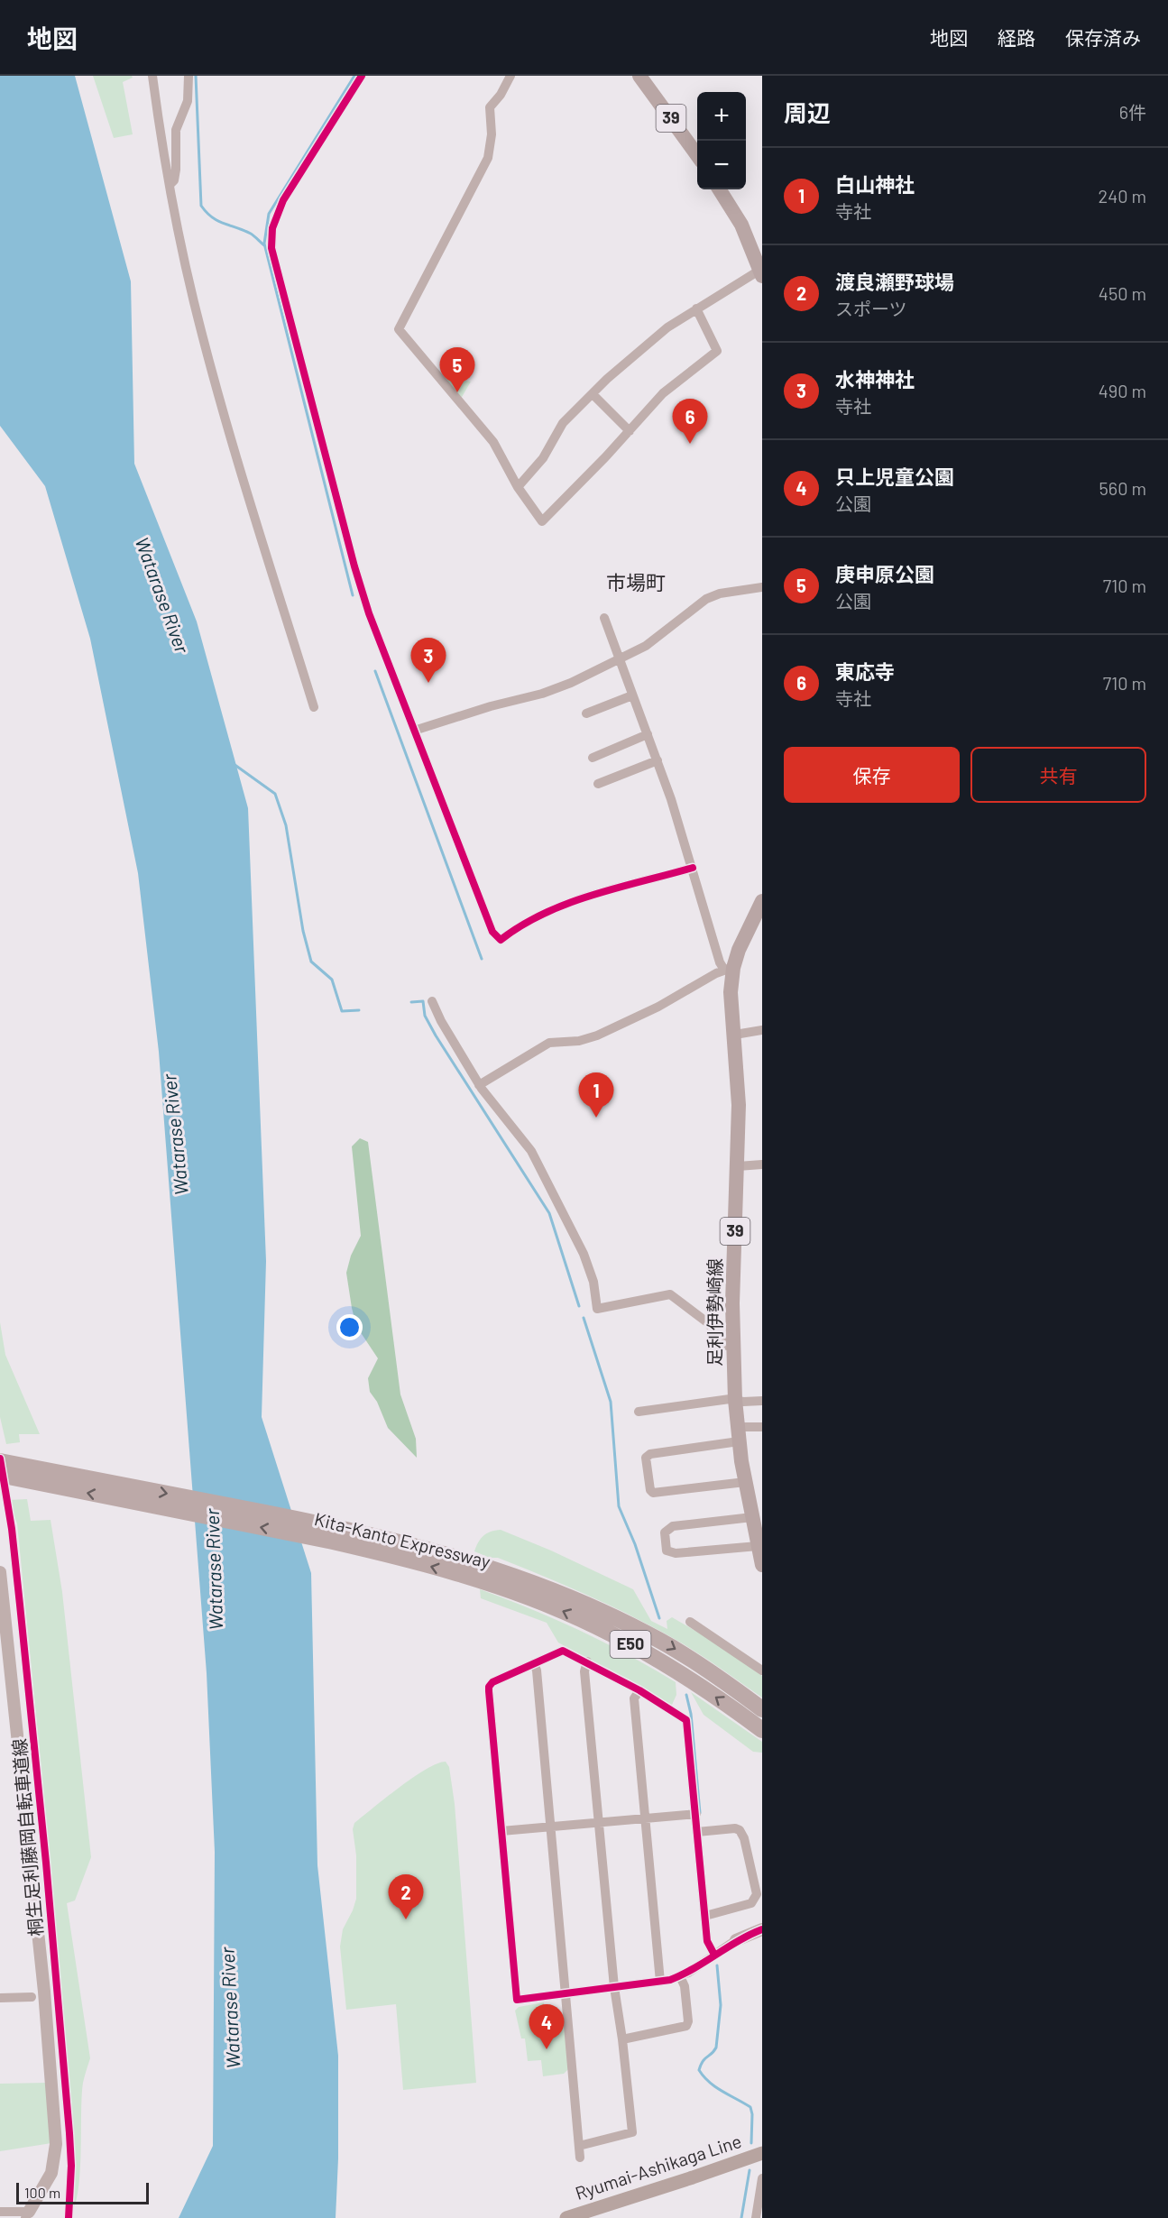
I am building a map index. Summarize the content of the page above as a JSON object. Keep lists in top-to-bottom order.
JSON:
{
  "streets": {
    "highway": ["Kita-Kanto Expressway", "E50"],
    "main road": ["39", "足利伊勢崎線", "Ryumai-Ashikaga Line"],
    "cycle path": ["桐生足利藤岡自転車道線"]
  },
  "districts": ["市場町"],
  "water": ["Watarase River"],
  "scale_bar": "100 m",
  "page": {
    "header": "地図",
    "nav": ["地図", "経路", "保存済み"],
    "heading": ["周辺", "6件"],
    "map_buttons": ["+", "−"],
    "list": [
      {
        "mark": "1",
        "name": "白山神社",
        "note": "寺社",
        "value": "240 m"
      },
      {
        "mark": "2",
        "name": "渡良瀬野球場",
        "note": "スポーツ",
        "value": "450 m"
      },
      {
        "mark": "3",
        "name": "水神神社",
        "note": "寺社",
        "value": "490 m"
      },
      {
        "mark": "4",
        "name": "只上児童公園",
        "note": "公園",
        "value": "560 m"
      },
      {
        "mark": "5",
        "name": "庚申原公園",
        "note": "公園",
        "value": "710 m"
      },
      {
        "mark": "6",
        "name": "東応寺",
        "note": "寺社",
        "value": "710 m"
      }
    ],
    "pins": [
      "5",
      "6",
      "3",
      "1",
      "2",
      "4"
    ],
    "buttons": ["保存", "共有"],
    "scale": "100 m"
  }
}
